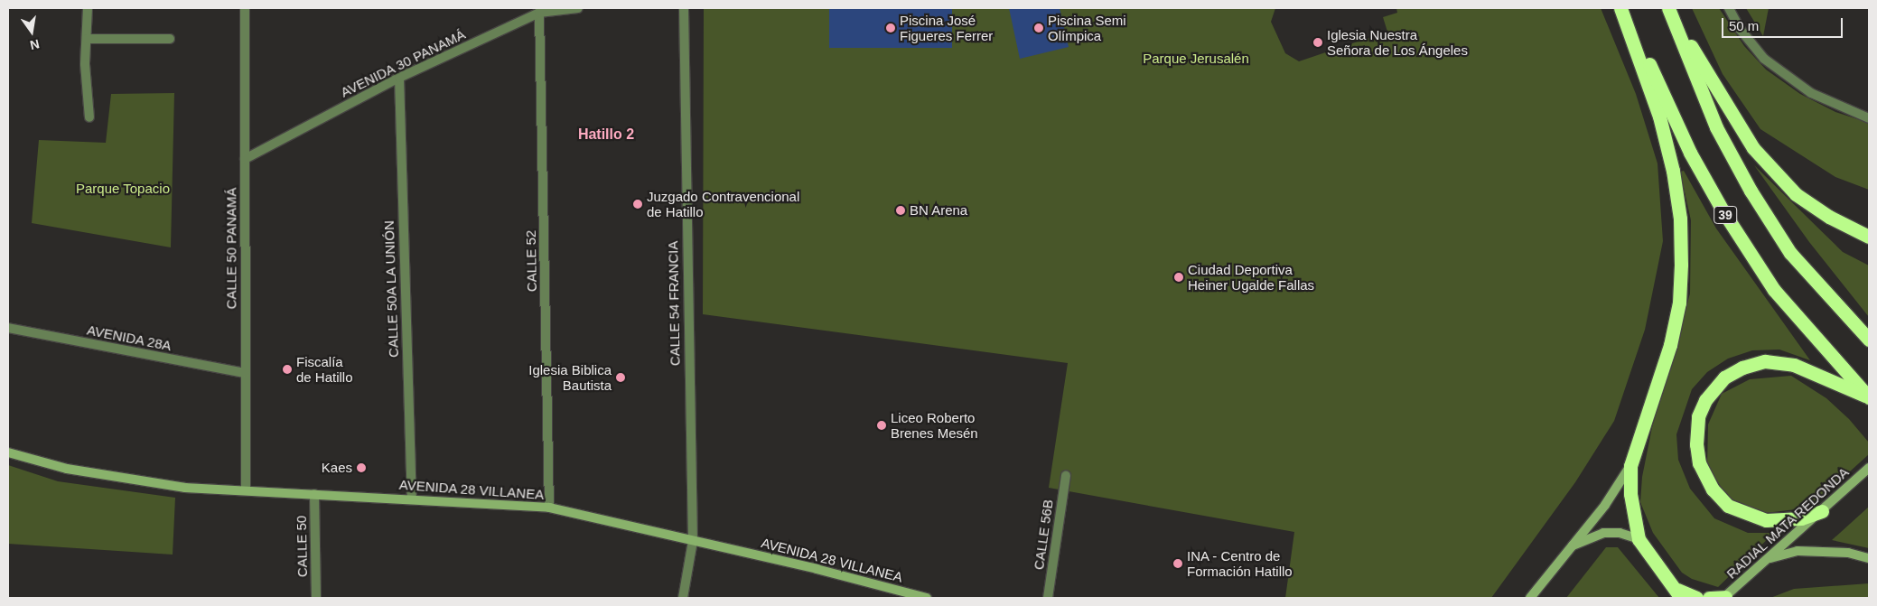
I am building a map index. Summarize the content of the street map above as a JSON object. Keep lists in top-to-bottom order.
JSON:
{
  "streets": {
    "highway": ["39"],
    "street": [
      "AVENIDA 30 PANAMÁ",
      "CALLE 50 PANAMÁ",
      "CALLE 52",
      "CALLE 50A LA UNIÓN",
      "CALLE 54 FRANCIA",
      "AVENIDA 28A",
      "AVENIDA 28 VILLANEA",
      "RADIAL MATA REDONDA",
      "CALLE 56B",
      "CALLE 50"
    ]
  },
  "crossings": [
    ["AVENIDA 30 PANAMÁ", "CALLE 50 PANAMÁ"],
    ["AVENIDA 30 PANAMÁ", "CALLE 52"],
    ["AVENIDA 30 PANAMÁ", "CALLE 50A LA UNIÓN"],
    ["CALLE 50 PANAMÁ", "AVENIDA 28A"],
    ["CALLE 50 PANAMÁ", "AVENIDA 28 VILLANEA"],
    ["CALLE 52", "AVENIDA 28 VILLANEA"],
    ["CALLE 50A LA UNIÓN", "AVENIDA 28 VILLANEA"],
    ["CALLE 54 FRANCIA", "AVENIDA 28 VILLANEA"],
    ["AVENIDA 28 VILLANEA", "CALLE 50"]
  ],
  "districts": ["Hatillo 2"],
  "parks": ["Parque Jerusalén", "Parque Topacio"],
  "places": [
    "Piscina José Figueres Ferrer",
    "Piscina Semi Olímpica",
    "Iglesia Nuestra Señora de Los Ángeles",
    "Juzgado Contravencional de Hatillo",
    "BN Arena",
    "Ciudad Deportiva Heiner Ugalde Fallas",
    "Fiscalía de Hatillo",
    "Iglesia Biblica Bautista",
    "Liceo Roberto Brenes Mesén",
    "Kaes",
    "INA - Centro de Formación Hatillo"
  ],
  "scale_bar": "50 m",
  "north": "bottom"
}
